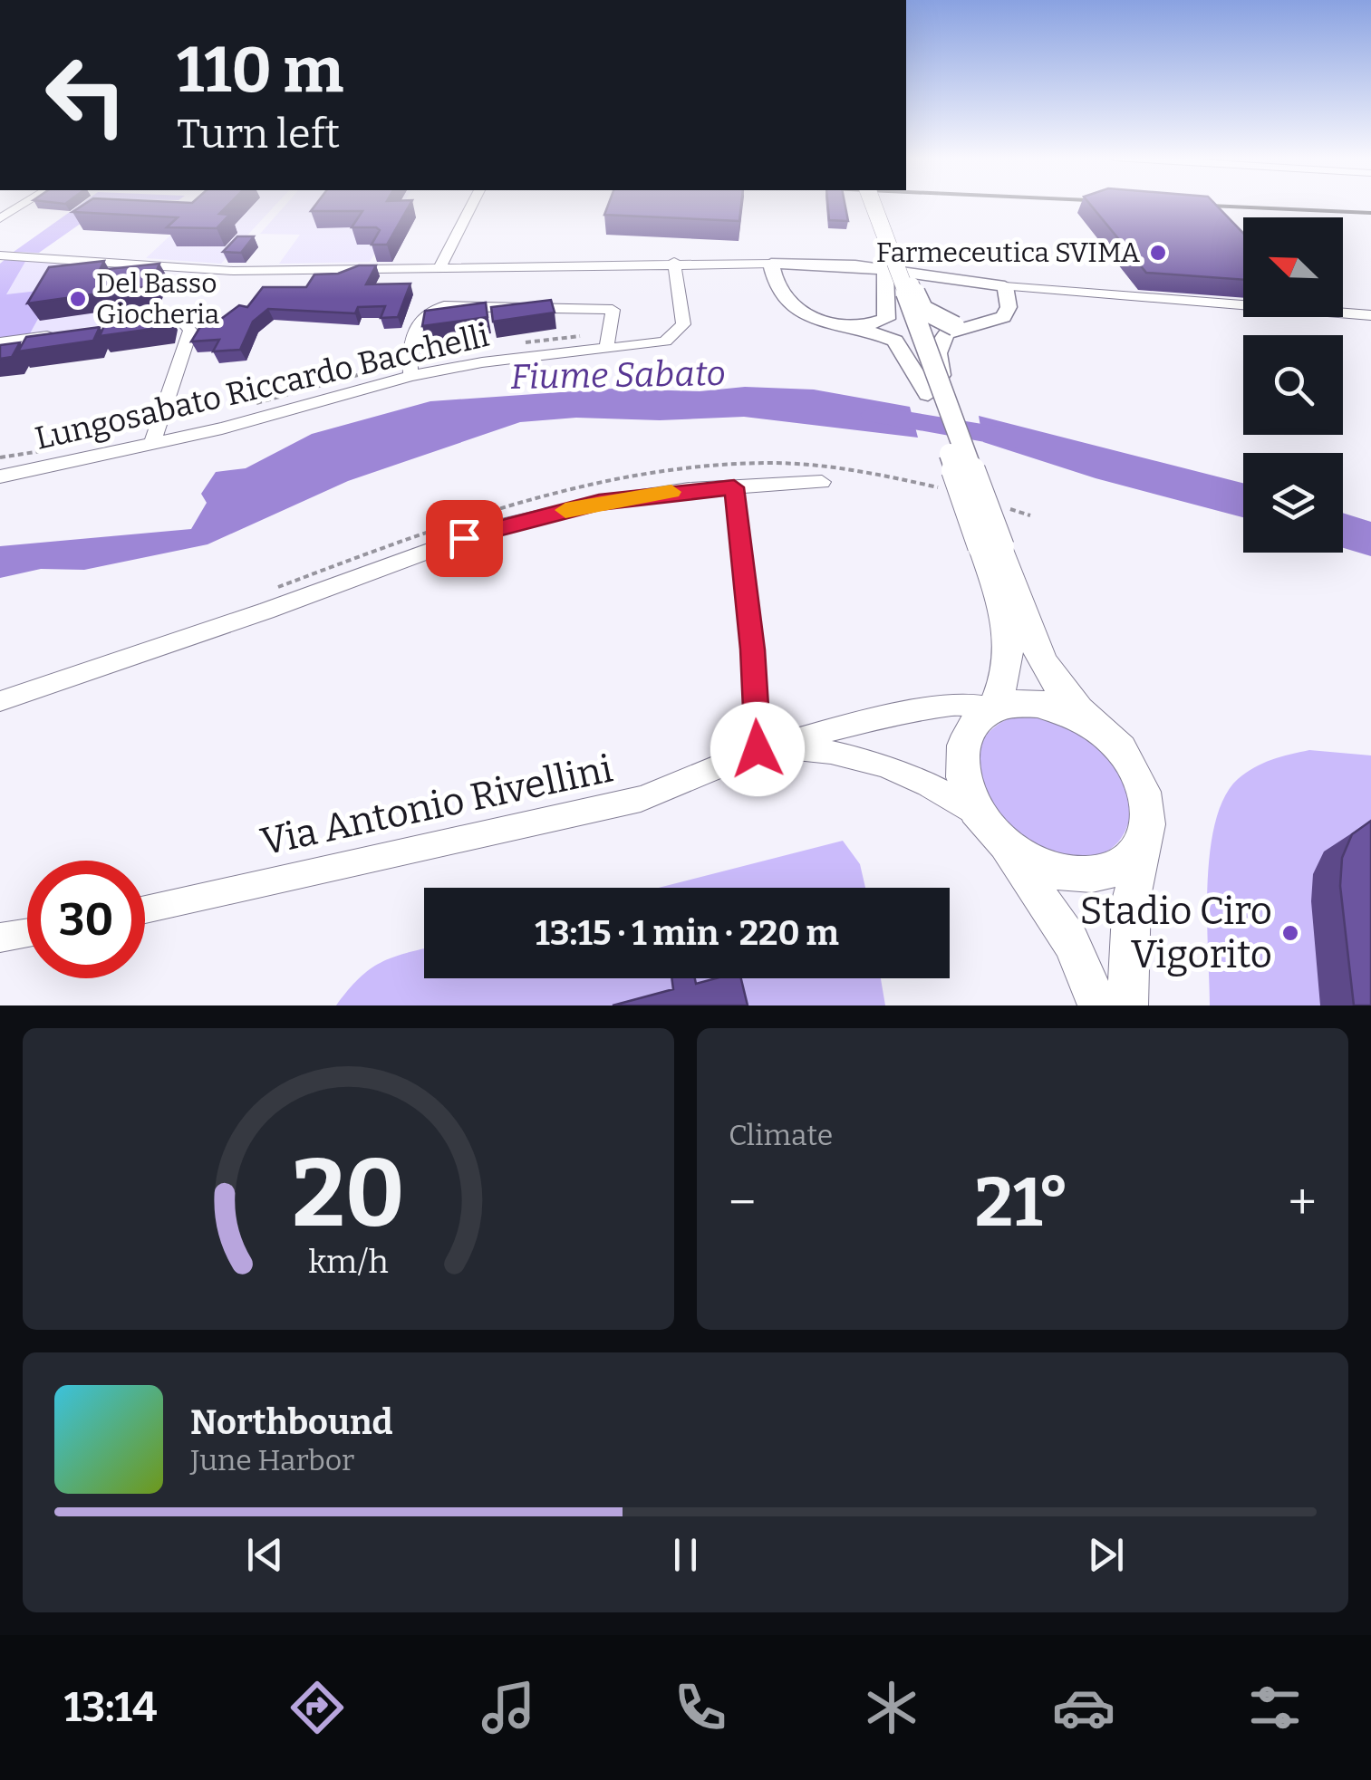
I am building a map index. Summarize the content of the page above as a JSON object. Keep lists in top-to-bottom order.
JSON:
{
  "streets": {
    "street": ["Lungosabato Riccardo Bacchelli", "Via Antonio Rivellini"]
  },
  "water": ["Fiume Sabato"],
  "places": ["Farmeceutica SVIMA", "Del Basso Giocheria", "Stadio Ciro Vigorito"],
  "north": "top left",
  "page": {
    "turn": ["110 m", "Turn left"],
    "limit": "30",
    "trip": "13:15 · 1 min · 220 m",
    "tile": "Climate",
    "heat": ["−", "21°", "+"],
    "song": ["Northbound", "June Harbor"],
    "tabs": "13:14",
    "gauge": ["20", "km/h"]
  }
}
